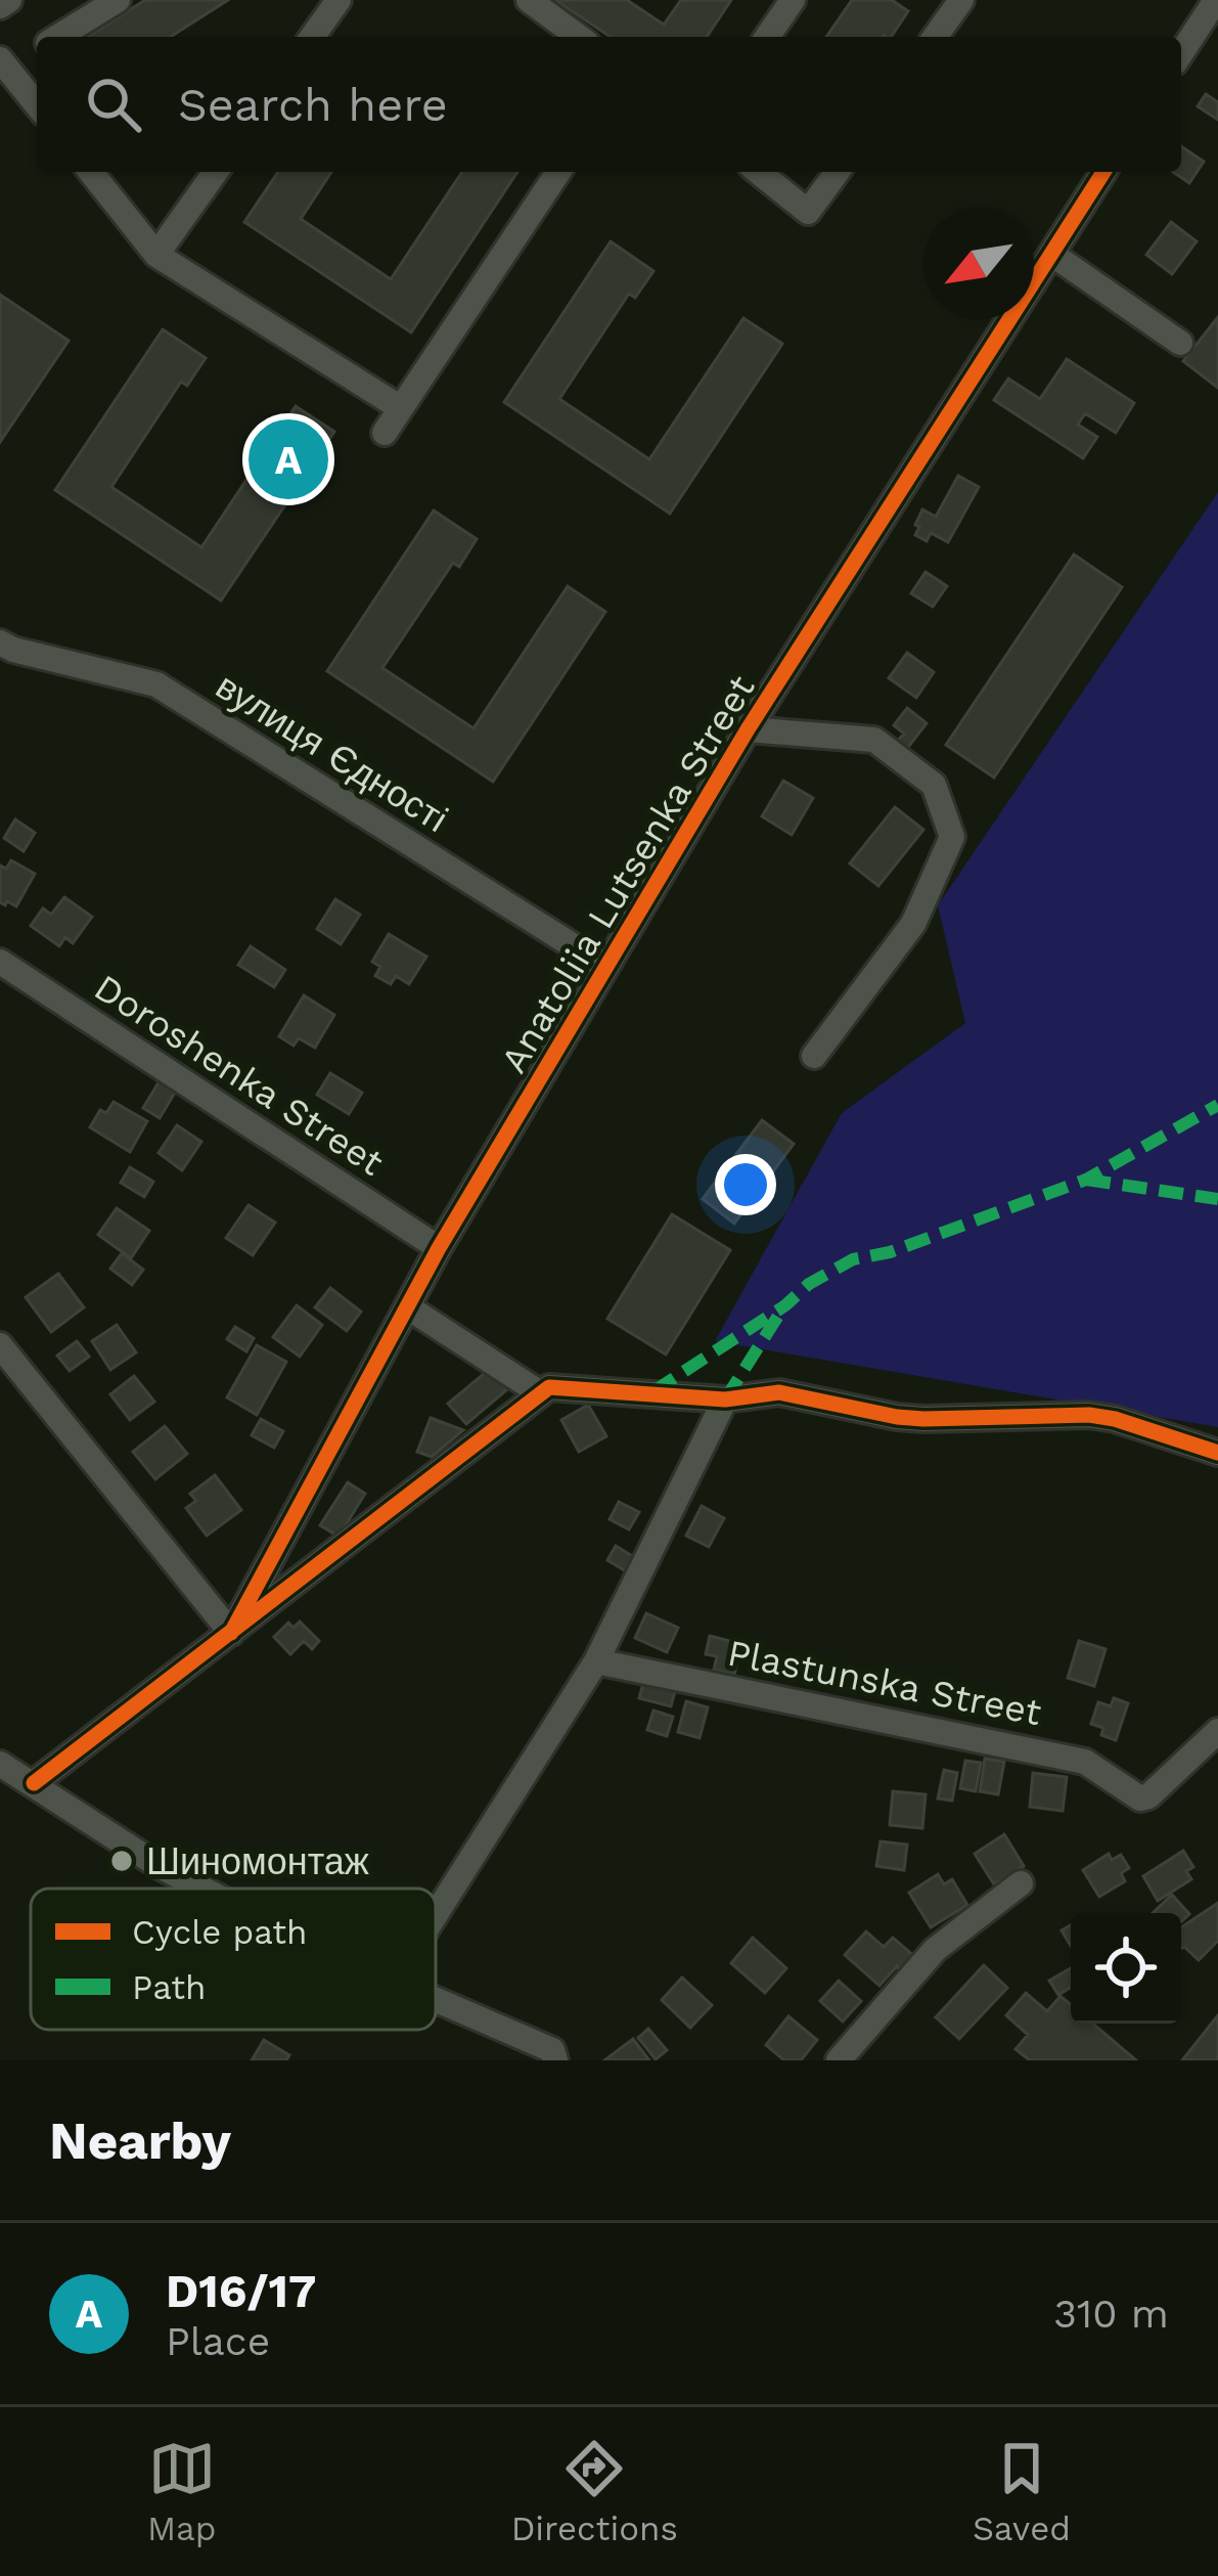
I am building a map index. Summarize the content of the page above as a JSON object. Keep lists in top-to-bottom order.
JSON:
{
  "streets": {
    "street": [
      "вулиця Єдності",
      "Anatoliia Lutsenka Street",
      "Doroshenka Street",
      "Plastunska Street"
    ]
  },
  "crossings": [
    ["вулиця Єдності", "Anatoliia Lutsenka Street"],
    ["Anatoliia Lutsenka Street", "Doroshenka Street"]
  ],
  "places": ["Шиномонтаж"],
  "legend": ["Cycle path", "Path"],
  "north": "bottom left",
  "page": {
    "search": "Search here",
    "pins": "A",
    "heading": "Nearby",
    "list": [
      {
        "mark": "A",
        "name": "D16/17",
        "note": "Place",
        "value": "310 m"
      }
    ],
    "nav": ["Map", "Directions", "Saved"]
  }
}
